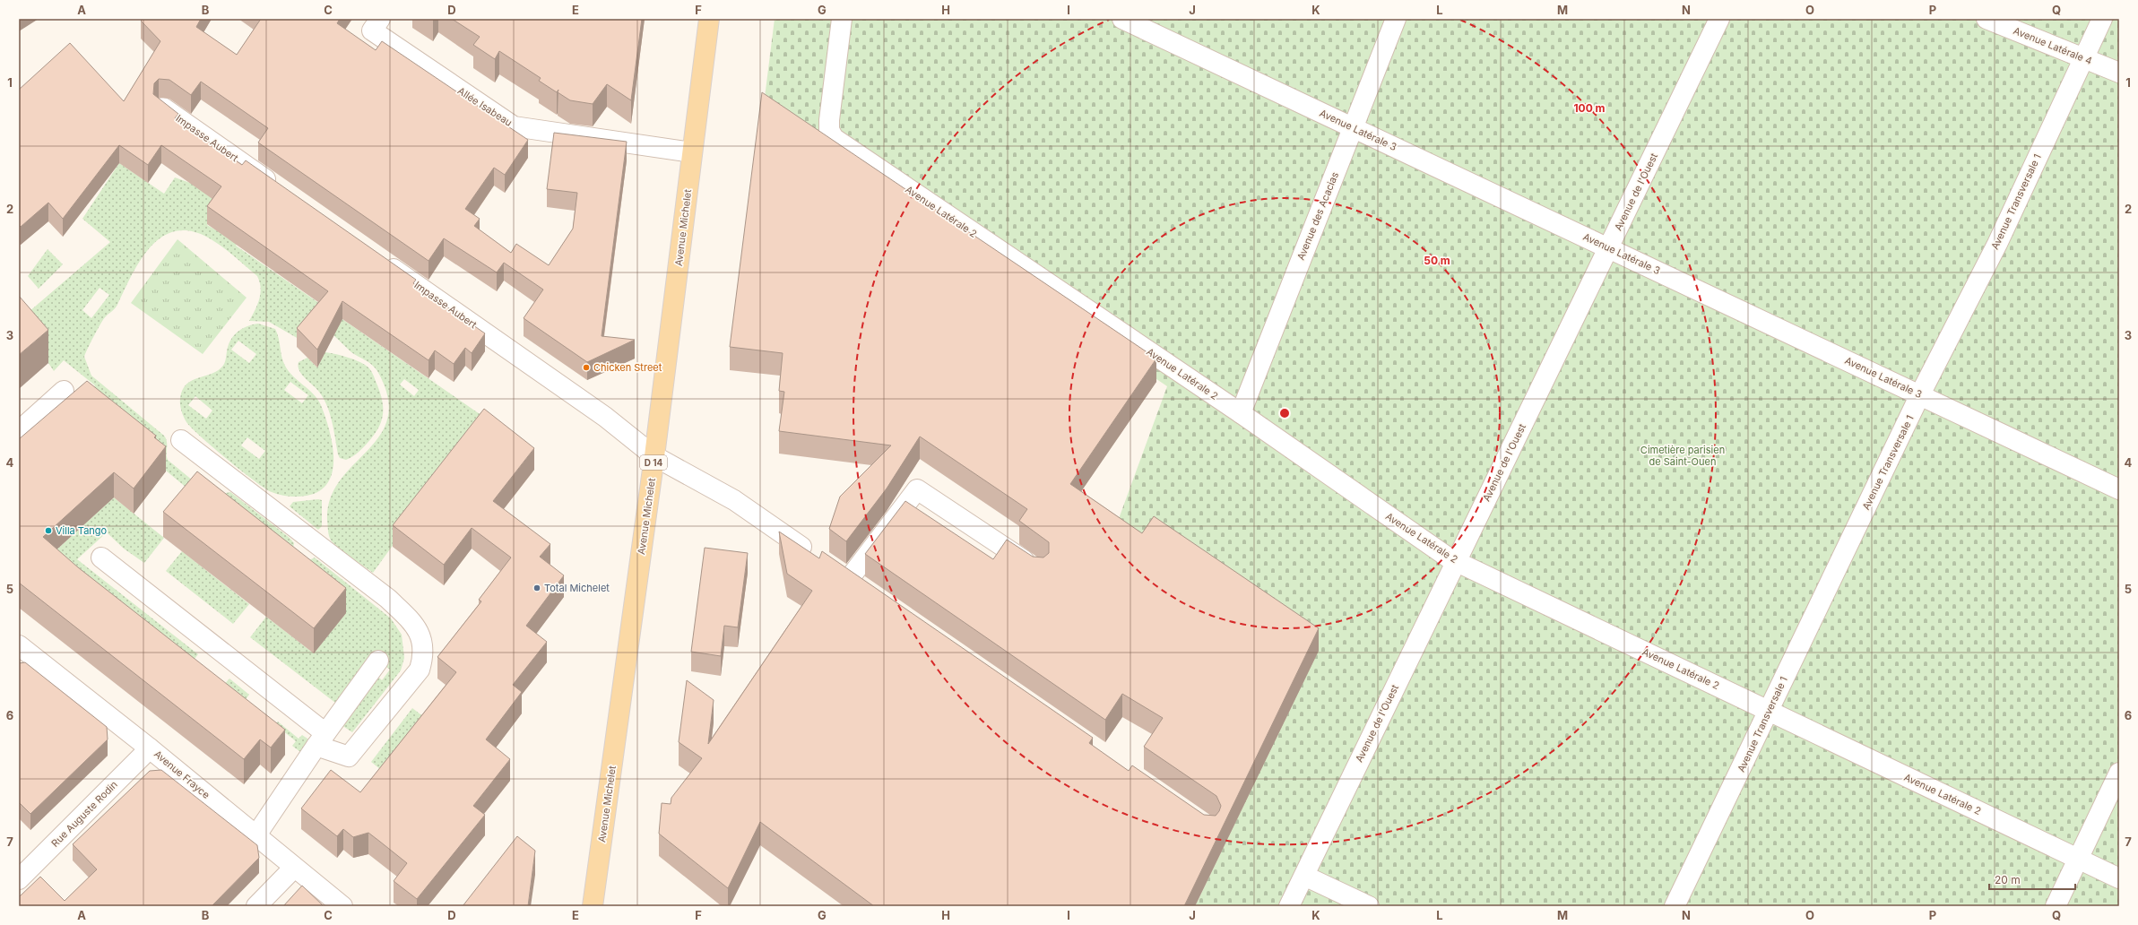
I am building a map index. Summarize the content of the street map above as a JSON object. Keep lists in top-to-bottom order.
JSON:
{
  "streets": {
    "main road": ["Avenue Michelet", "D 14"],
    "street": [
      "Avenue Latérale 4",
      "Allée Isabeau",
      "Avenue Latérale 3",
      "Impasse Aubert",
      "Avenue de l'Ouest",
      "Avenue Transversale 1",
      "Avenue Latérale 2",
      "Avenue des Acacias",
      "Avenue Frayce",
      "Rue Auguste Rodin"
    ]
  },
  "crossings": [
    ["Avenue Latérale 4", "Avenue Transversale 1"],
    ["Allée Isabeau", "Avenue Michelet"],
    ["Avenue Latérale 3", "Avenue de l'Ouest"],
    ["Avenue Latérale 3", "Avenue Transversale 1"],
    ["Avenue Latérale 3", "Avenue des Acacias"],
    ["Impasse Aubert", "Avenue Michelet"],
    ["Avenue de l'Ouest", "Avenue Latérale 2"],
    ["Avenue Transversale 1", "Avenue Latérale 2"],
    ["Avenue Latérale 2", "Avenue des Acacias"],
    ["Avenue Frayce", "Rue Auguste Rodin"]
  ],
  "parks": ["Cimetière parisien de Saint-Ouen"],
  "places": ["Chicken Street", "Villa Tango", "Total Michelet"],
  "scale_bar": "20 m",
  "grid": {
    "columns": [
      "A",
      "B",
      "C",
      "D",
      "E",
      "F",
      "G",
      "H",
      "I",
      "J",
      "K",
      "L",
      "M",
      "N",
      "O",
      "P",
      "Q"
    ],
    "rows": [
      "1",
      "2",
      "3",
      "4",
      "5",
      "6",
      "7"
    ]
  },
  "rings": ["100 m", "50 m"]
}
